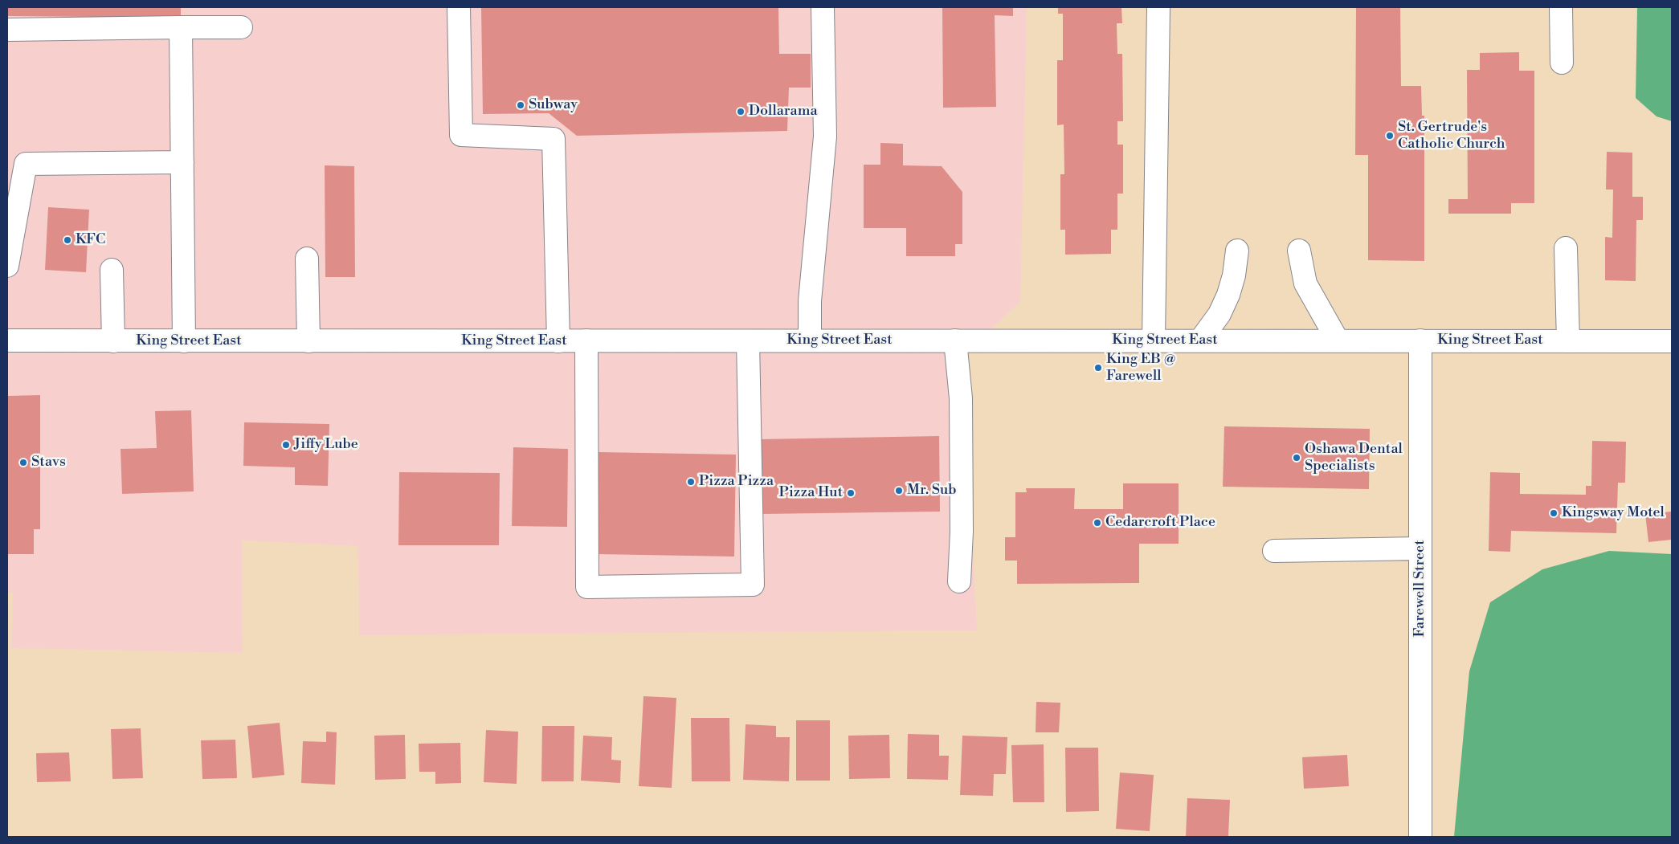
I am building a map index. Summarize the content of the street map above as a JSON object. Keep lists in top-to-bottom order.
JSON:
{
  "streets": {
    "main road": ["King Street East", "Farewell Street"]
  },
  "crossings": [
    ["King Street East", "Farewell Street"]
  ],
  "places": [
    "Subway",
    "Dollarama",
    "St. Gertrude's Catholic Church",
    "KFC",
    "King EB @ Farewell",
    "Jiffy Lube",
    "Oshawa Dental Specialists",
    "Stavs",
    "Pizza Pizza",
    "Mr. Sub",
    "Pizza Hut",
    "Kingsway Motel",
    "Cedarcroft Place"
  ]
}
